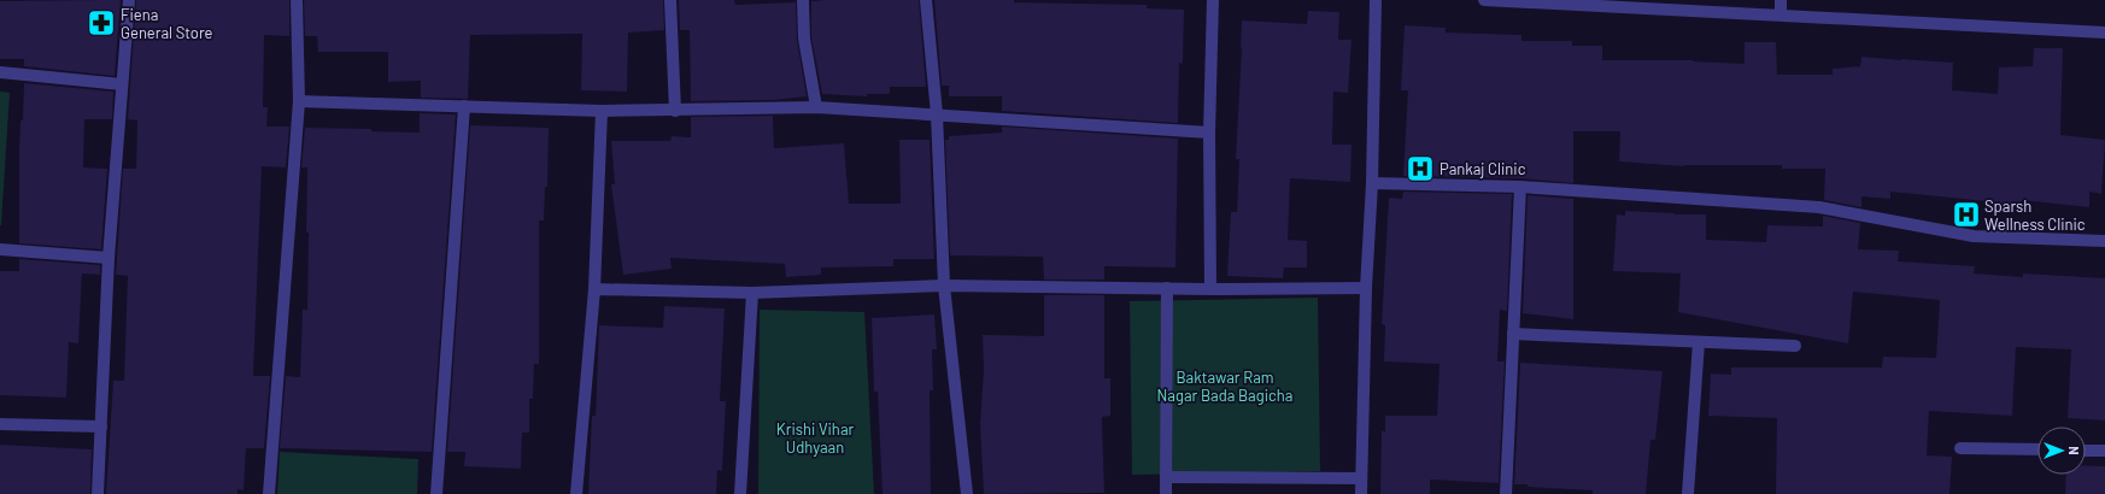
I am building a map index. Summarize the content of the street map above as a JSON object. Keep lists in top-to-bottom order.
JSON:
{
  "parks": ["Baktawar Ram Nagar Bada Bagicha", "Krishi Vihar Udhyaan"],
  "places": {
    "pharmacy": ["Fiena General Store"],
    "hospital": ["Pankaj Clinic", "Sparsh Wellness Clinic"]
  },
  "north": "right"
}
